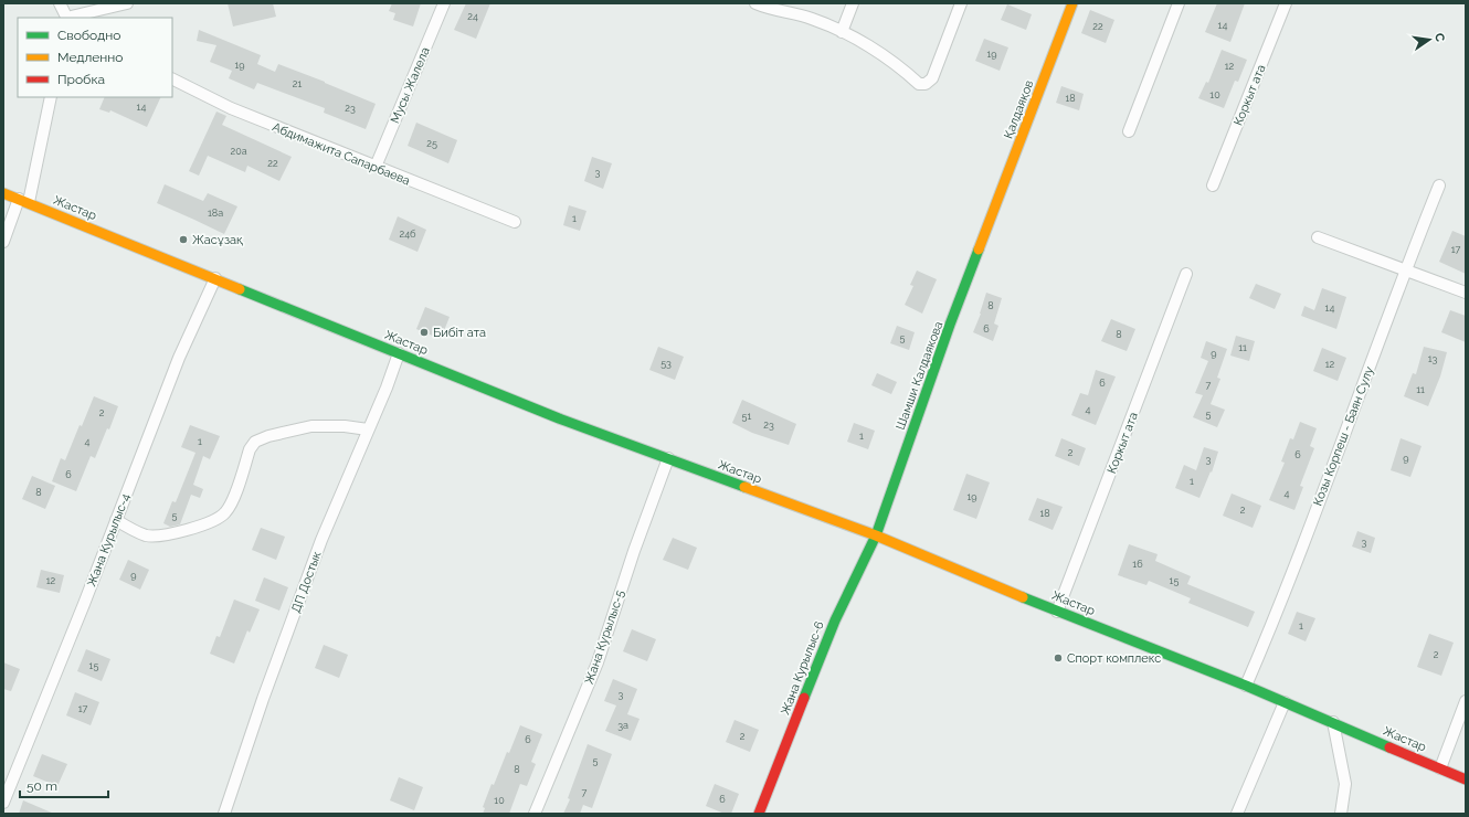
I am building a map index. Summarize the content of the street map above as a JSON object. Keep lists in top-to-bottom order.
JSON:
{
  "streets": {
    "street": [
      "Мусы Жалела",
      "Коркыт ата",
      "Қалдаяқов",
      "Абдимажита Сапарбаева",
      "Жастар",
      "Шамши Калдаякова",
      "Козы Корпеш - Баян Сулу",
      "Жана Курылыс-4",
      "ДП Достык",
      "Жана Курылыс-5",
      "Жана Курылыс-6"
    ]
  },
  "crossings": [
    ["Мусы Жалела", "Абдимажита Сапарбаева"],
    ["Коркыт ата", "Жастар"],
    ["Қалдаяқов", "Шамши Калдаякова"],
    ["Жастар", "Шамши Калдаякова"],
    ["Жастар", "Козы Корпеш - Баян Сулу"],
    ["Жастар", "Жана Курылыс-4"],
    ["Жастар", "ДП Достык"],
    ["Жастар", "Жана Курылыс-5"],
    ["Жастар", "Жана Курылыс-6"],
    ["Шамши Калдаякова", "Жана Курылыс-6"]
  ],
  "places": ["Жасұзақ", "Бибіт ата", "Спорт комплекс"],
  "house_numbers": [
    "24",
    "14",
    "22",
    "19",
    "19",
    "12",
    "21",
    "10",
    "18",
    "14",
    "23",
    "25",
    "20а",
    "22",
    "3",
    "18а",
    "1",
    "24б",
    "17",
    "8",
    "14",
    "6",
    "8",
    "5",
    "11",
    "9",
    "13",
    "53",
    "12",
    "6",
    "7",
    "11",
    "4",
    "2",
    "5",
    "51",
    "23",
    "1",
    "4",
    "1",
    "2",
    "6",
    "9",
    "3",
    "6",
    "1",
    "8",
    "4",
    "19",
    "2",
    "18",
    "5",
    "3",
    "16",
    "9",
    "12",
    "15",
    "1",
    "2",
    "15",
    "3",
    "17",
    "3а",
    "2",
    "6",
    "5",
    "8",
    "7",
    "6",
    "10"
  ],
  "legend": ["Свободно", "Медленно", "Пробка"],
  "scale_bar": "50 m",
  "north": "right"
}
